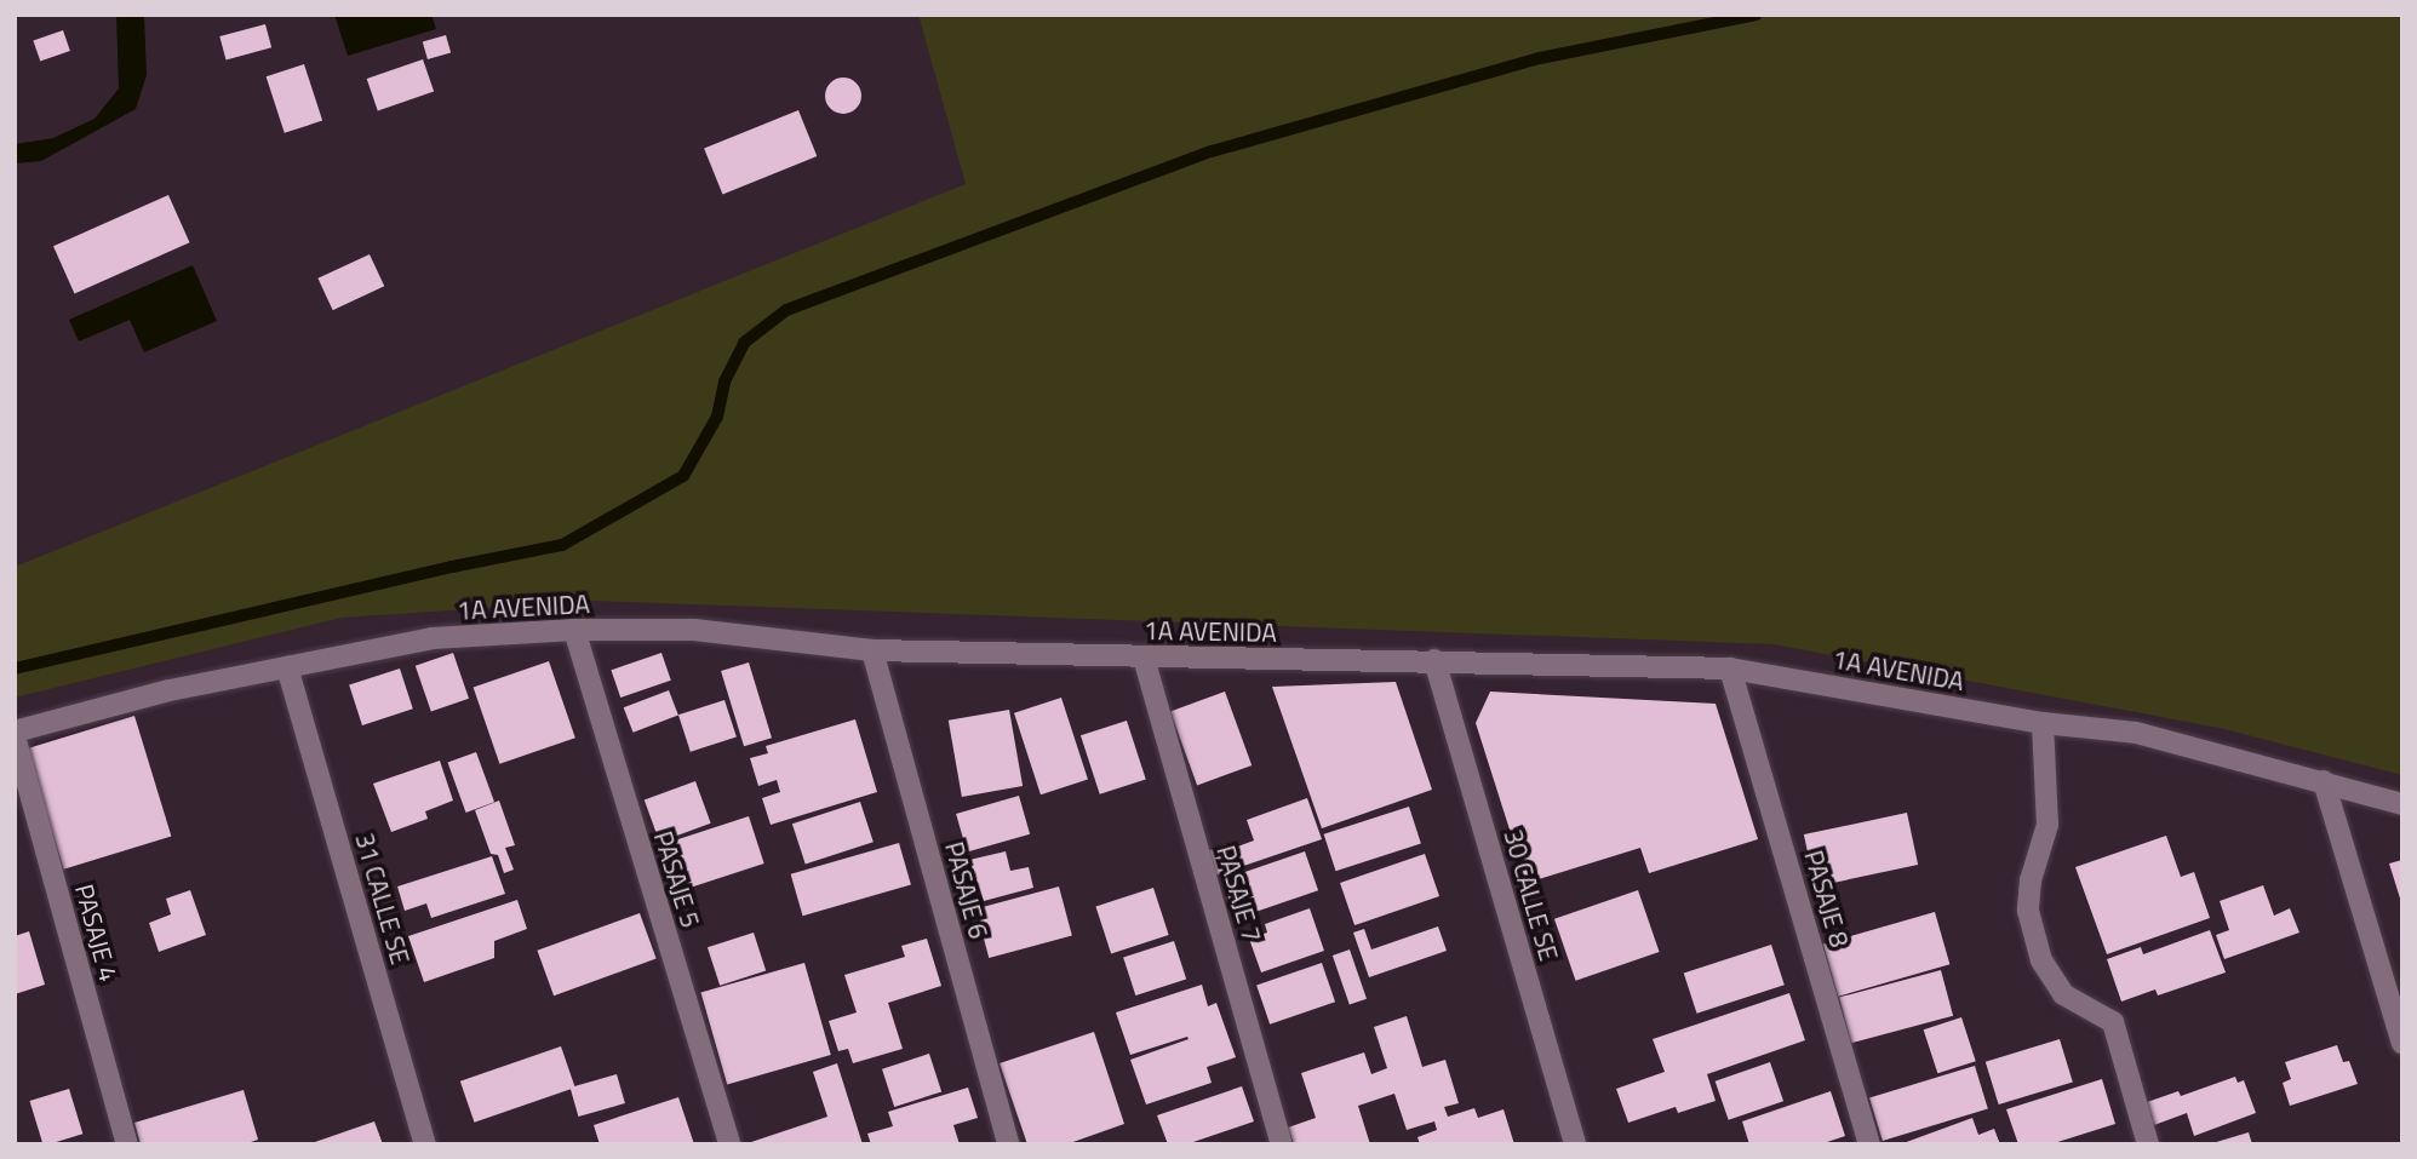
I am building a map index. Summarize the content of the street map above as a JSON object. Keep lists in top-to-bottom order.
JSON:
{
  "streets": {
    "street": [
      "1A AVENIDA",
      "PASAJE 5",
      "PASAJE 6",
      "PASAJE 7",
      "30 CALLE SE",
      "31 CALLE SE",
      "PASAJE 8",
      "PASAJE 4"
    ]
  },
  "crossings": [
    ["1A AVENIDA", "PASAJE 5"],
    ["1A AVENIDA", "PASAJE 6"],
    ["1A AVENIDA", "PASAJE 7"],
    ["1A AVENIDA", "30 CALLE SE"],
    ["1A AVENIDA", "31 CALLE SE"],
    ["1A AVENIDA", "PASAJE 8"],
    ["1A AVENIDA", "PASAJE 4"]
  ]
}
